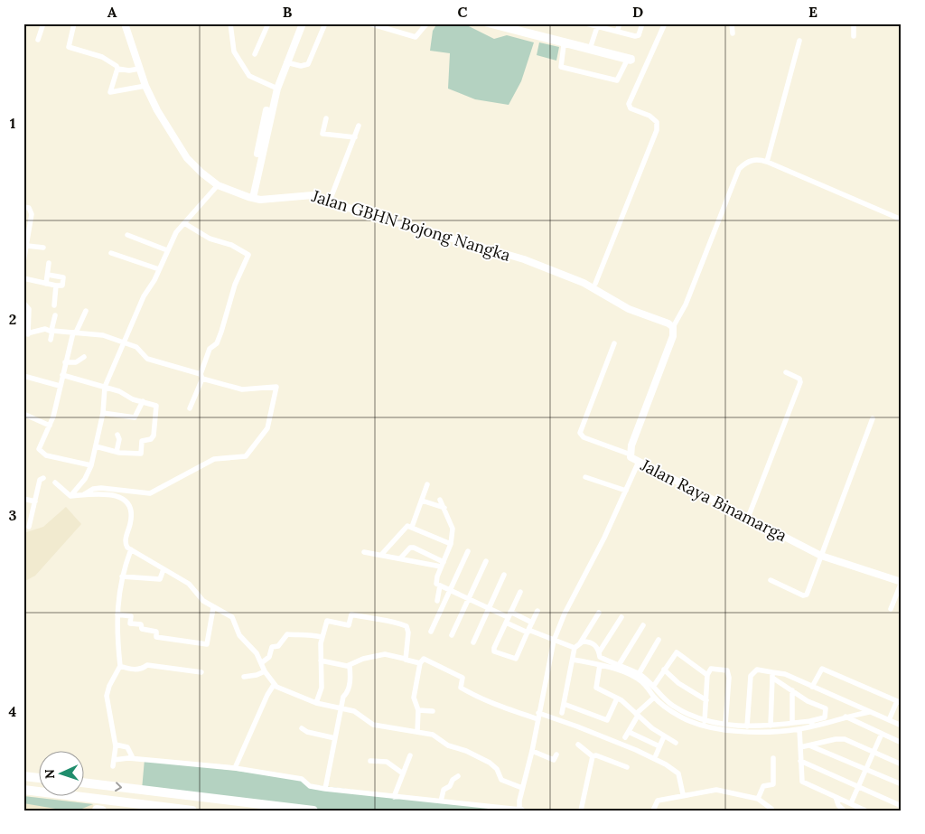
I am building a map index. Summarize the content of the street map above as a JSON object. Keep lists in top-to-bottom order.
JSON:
{
  "streets": {
    "street": ["Jalan GBHN Bojong Nangka", "Jalan Raya Binamarga"]
  },
  "crossings": [
    ["Jalan GBHN Bojong Nangka", "Jalan Raya Binamarga"]
  ],
  "north": "left",
  "grid": {
    "columns": [
      "A",
      "B",
      "C",
      "D",
      "E"
    ],
    "rows": [
      "1",
      "2",
      "3",
      "4"
    ]
  }
}
